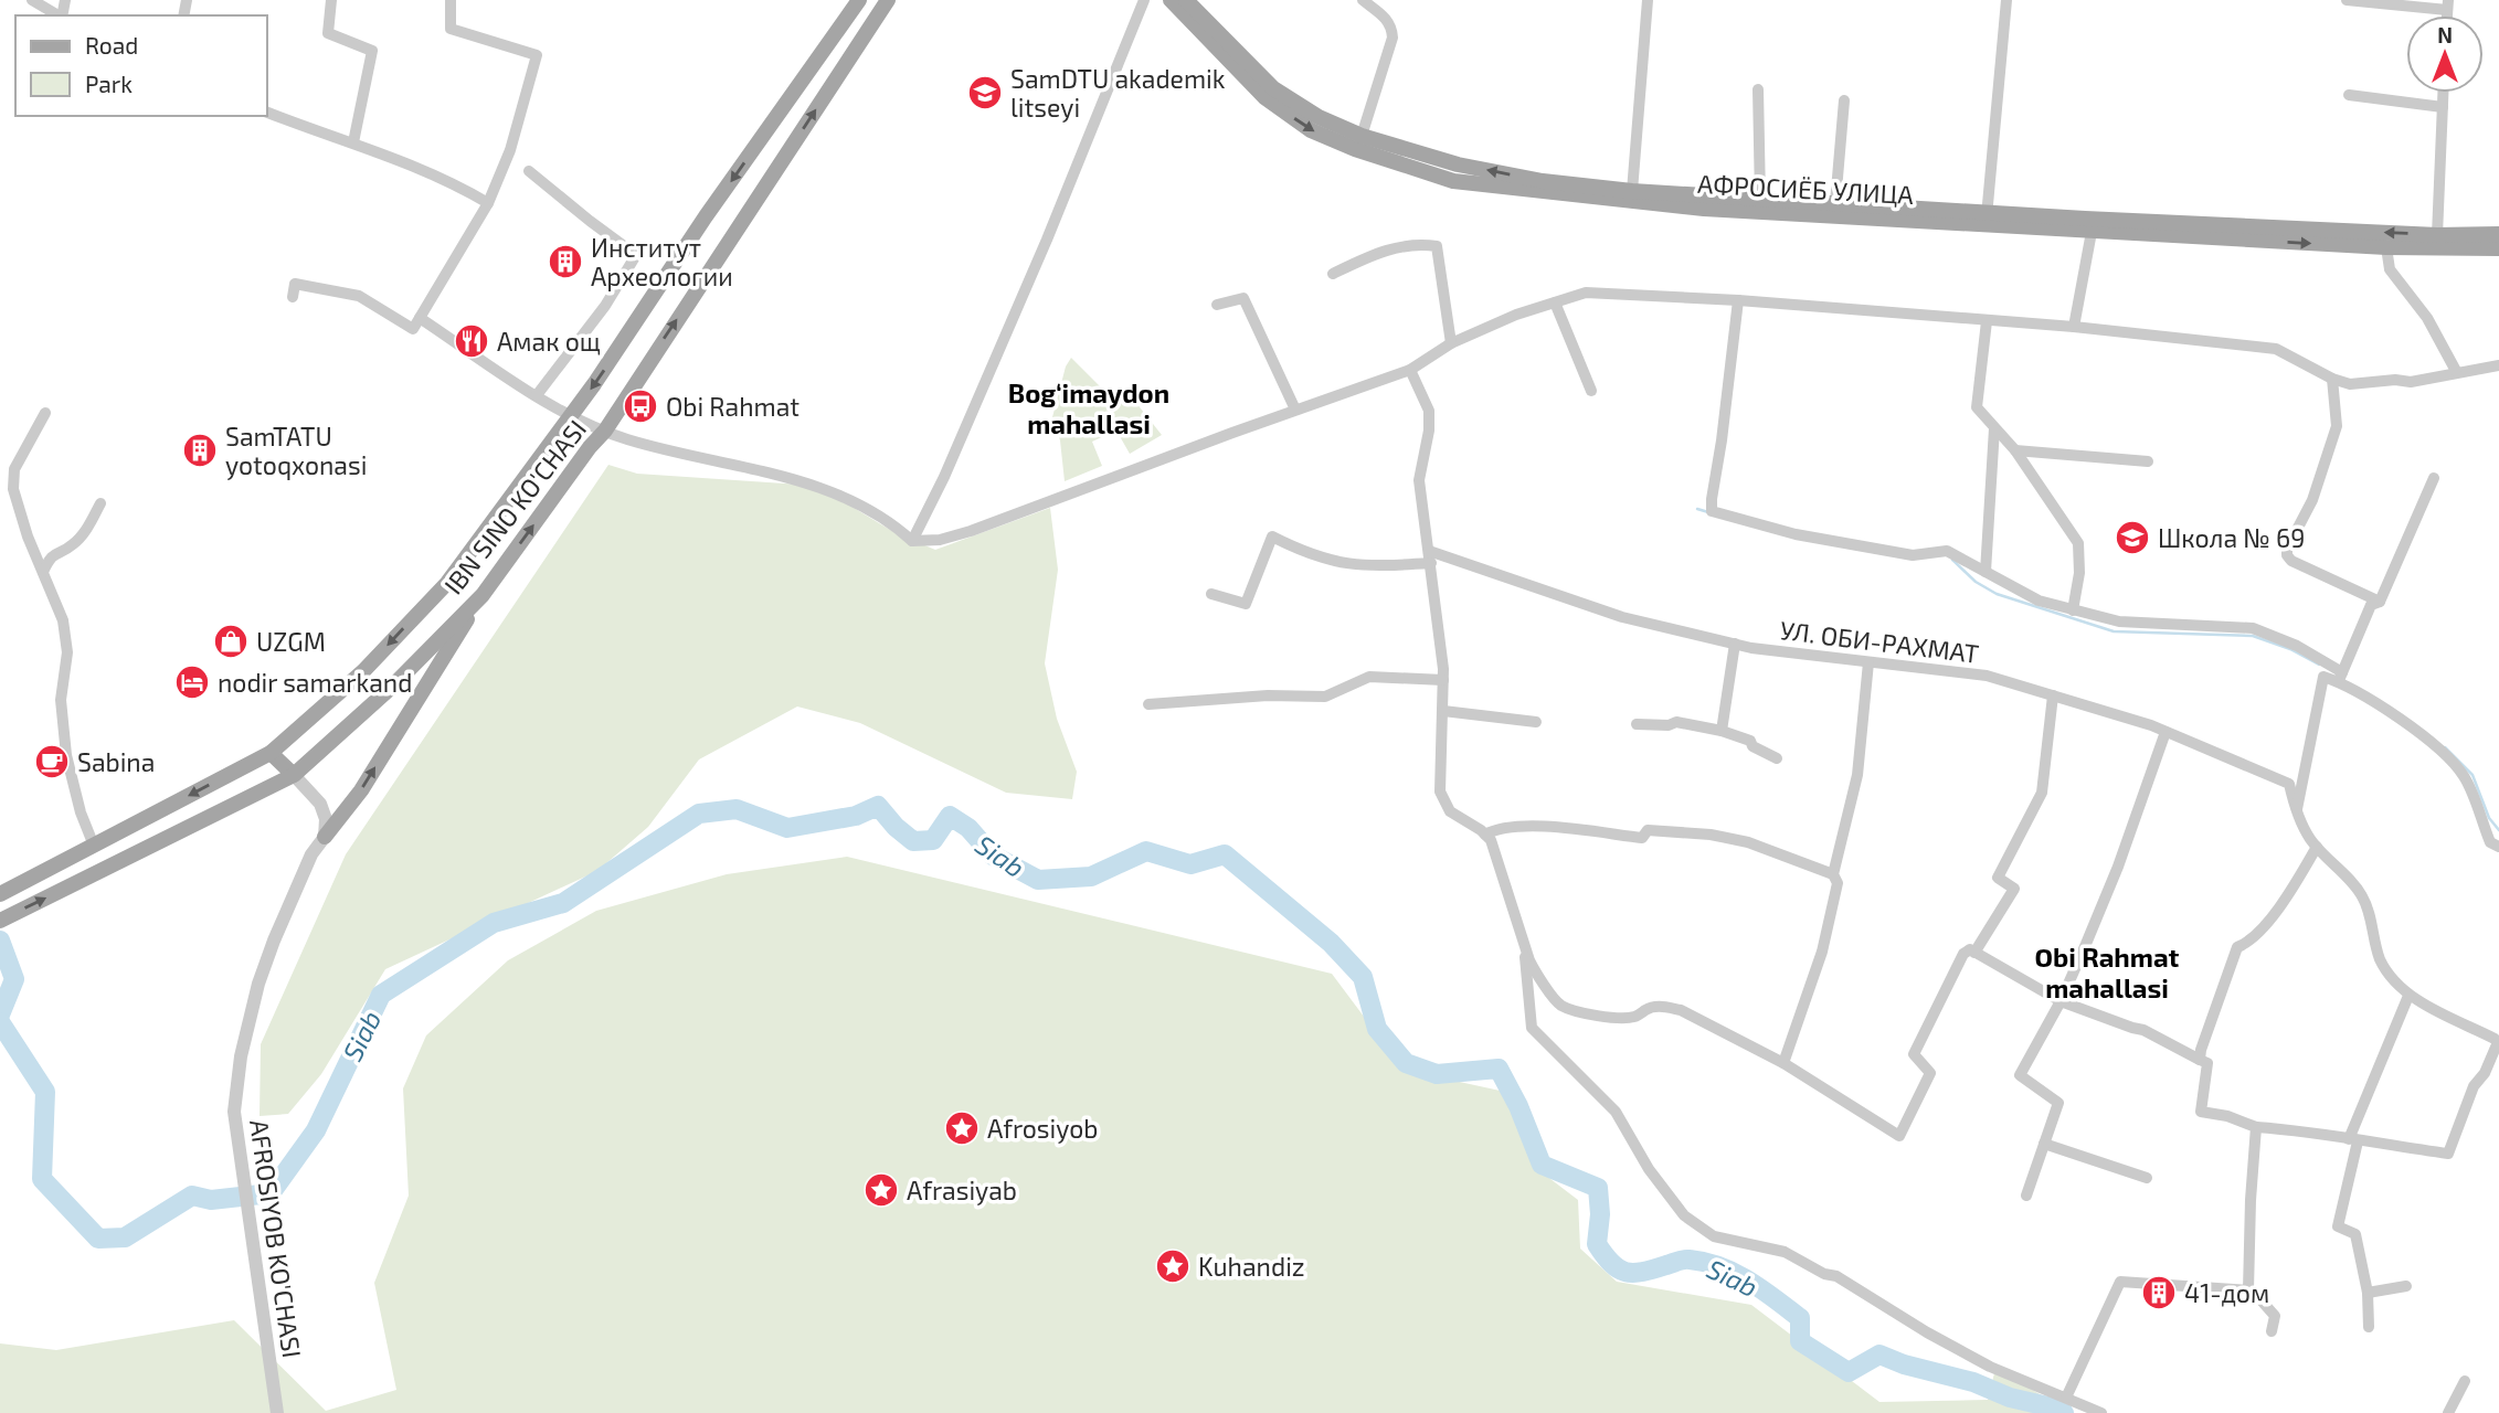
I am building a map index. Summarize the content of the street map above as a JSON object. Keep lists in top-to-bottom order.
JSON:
{
  "streets": {
    "main road": ["АФРОСИЁБ УЛИЦА", "IBN SINO KO'CHASI"],
    "street": ["УЛ. ОБИ-РАХМАТ", "AFROSIYOB KO'CHASI"]
  },
  "districts": ["Bog‘imaydon mahallasi", "Obi Rahmat mahallasi"],
  "water": ["Siab"],
  "places": {
    "school or university": ["SamDTU akademik litseyi", "Школа № 69"],
    "building": ["Институт Археологии", "SamTATU yotoqxonasi", "41-дом"],
    "restaurant": ["Амак ощ"],
    "bus stop": ["Obi Rahmat"],
    "shop": ["UZGM"],
    "hotel": ["nodir samarkand"],
    "cafe": ["Sabina"],
    "place": ["Afrosiyob", "Afrasiyab", "Kuhandiz"]
  },
  "legend": ["Road", "Park"],
  "north": "top"
}
